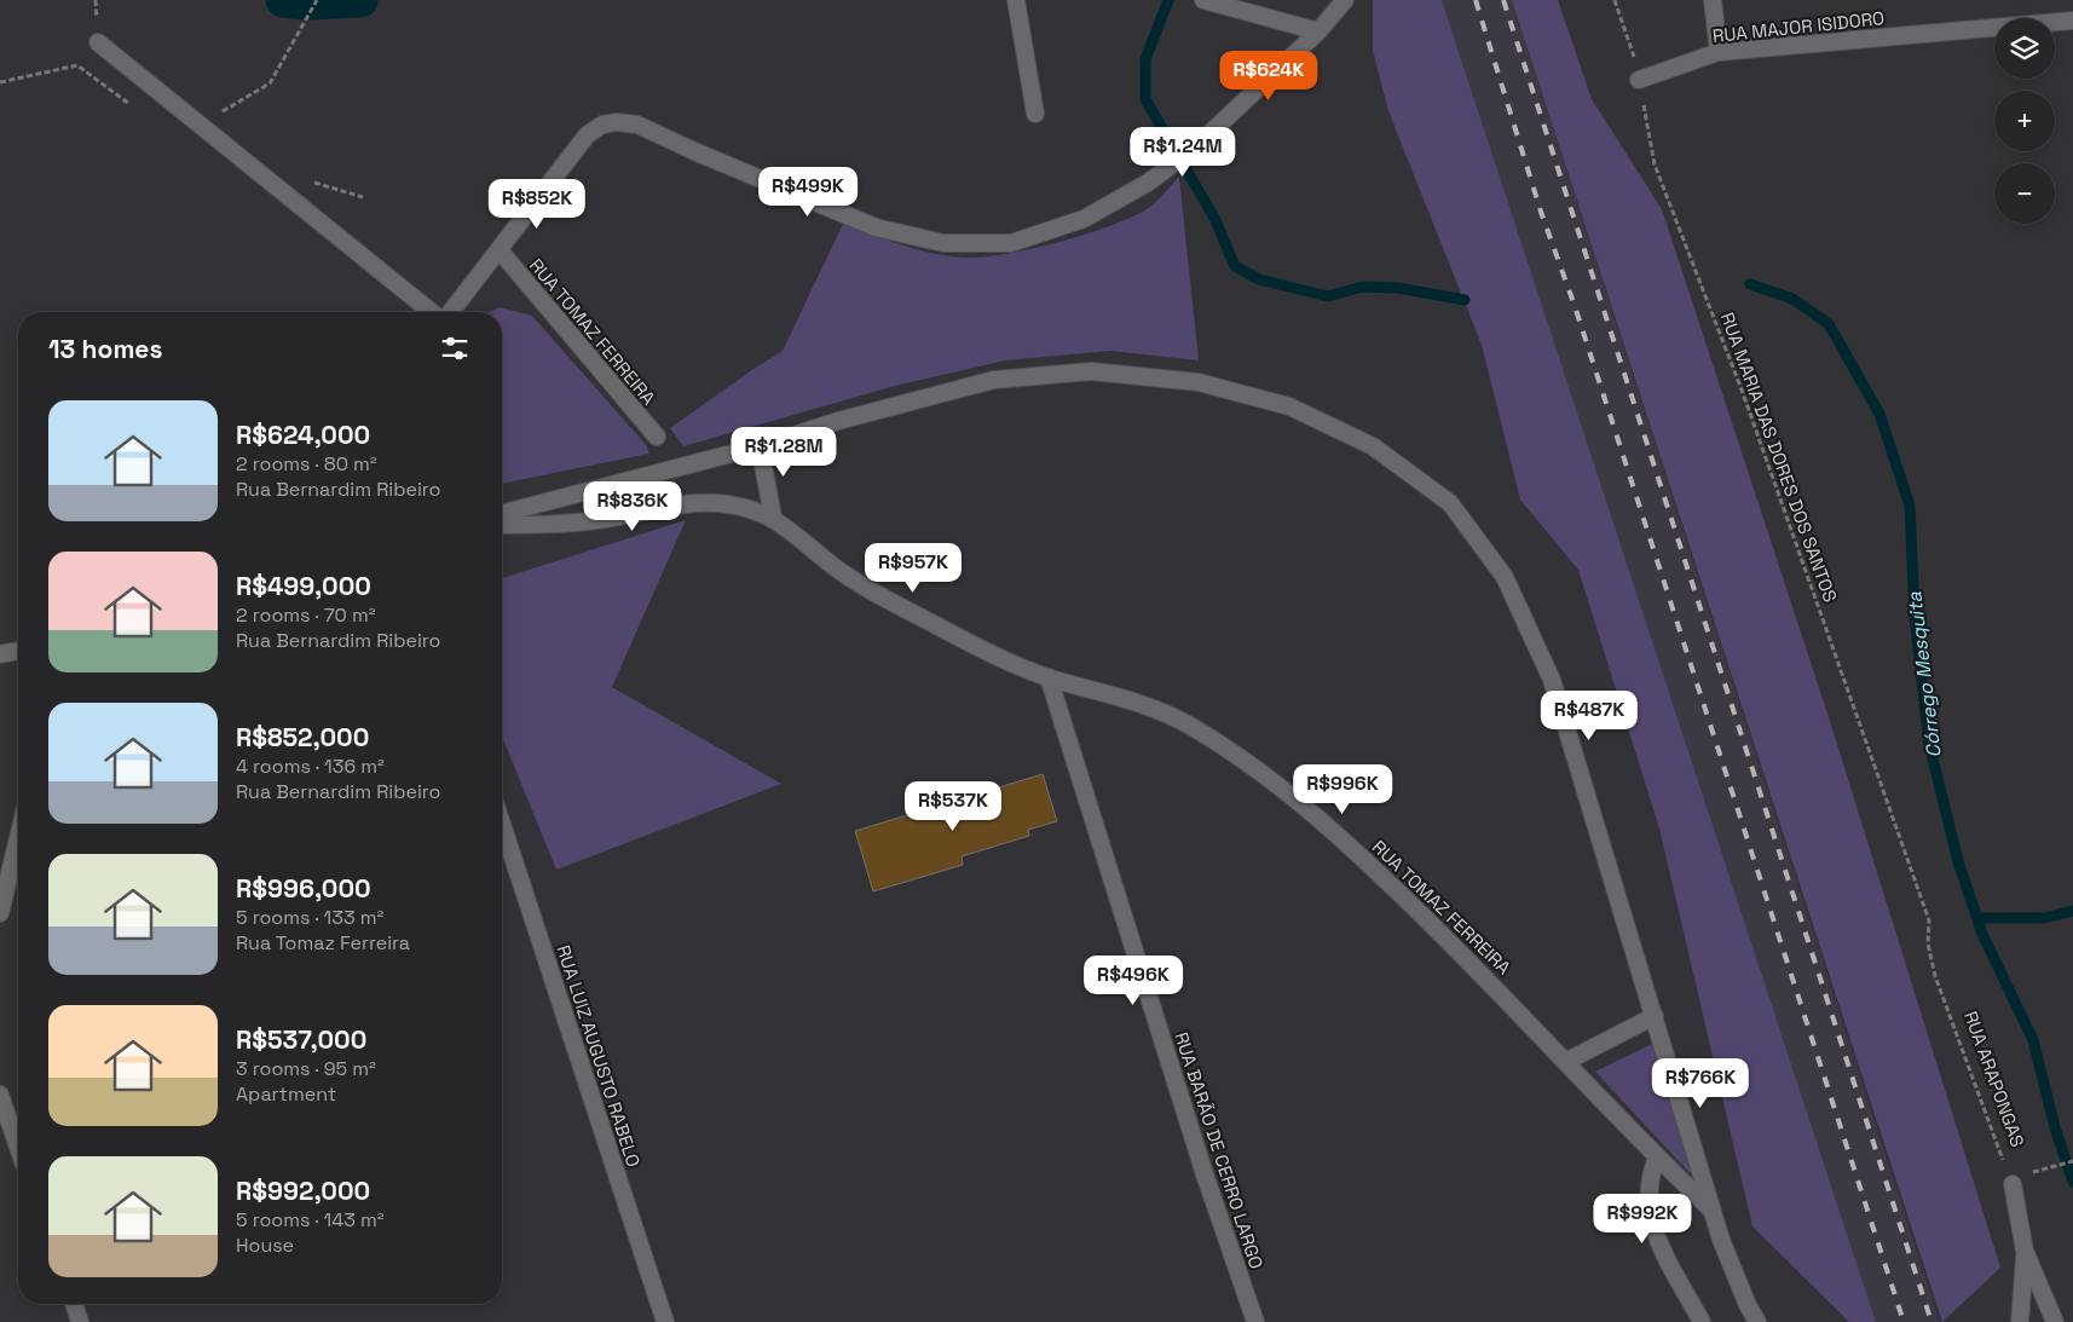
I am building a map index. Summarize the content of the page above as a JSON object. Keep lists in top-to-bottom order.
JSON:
{
  "streets": {
    "street": [
      "RUA MAJOR ISIDORO",
      "RUA TOMAZ FERREIRA",
      "RUA LUIZ AUGUSTO RABELO",
      "RUA BARÃO DE CERRO LARGO"
    ],
    "path": ["RUA MARIA DAS DORES DOS SANTOS", "RUA ARAPONGAS"]
  },
  "crossings": [
    ["RUA MAJOR ISIDORO", "RUA MARIA DAS DORES DOS SANTOS"],
    ["RUA TOMAZ FERREIRA", "RUA BARÃO DE CERRO LARGO"],
    ["RUA MARIA DAS DORES DOS SANTOS", "RUA ARAPONGAS"]
  ],
  "water": ["Córrego Mesquita"],
  "page": {
    "map_buttons": ["+", "−"],
    "price": [
      "R$624K",
      "R$1.24M",
      "R$499K",
      "R$852K",
      "R$1.28M",
      "R$836K",
      "R$957K",
      "R$487K",
      "R$996K",
      "R$537K",
      "R$496K",
      "R$766K",
      "R$992K"
    ],
    "heading": "13 homes",
    "list": [
      {
        "name": "R$624,000",
        "note": "2 rooms · 80 m² · Rua Bernardim Ribeiro"
      },
      {
        "name": "R$499,000",
        "note": "2 rooms · 70 m² · Rua Bernardim Ribeiro"
      },
      {
        "name": "R$852,000",
        "note": "4 rooms · 136 m² · Rua Bernardim Ribeiro"
      },
      {
        "name": "R$996,000",
        "note": "5 rooms · 133 m² · Rua Tomaz Ferreira"
      },
      {
        "name": "R$537,000",
        "note": "3 rooms · 95 m² · Apartment"
      },
      {
        "name": "R$992,000",
        "note": "5 rooms · 143 m² · House"
      }
    ]
  }
}
